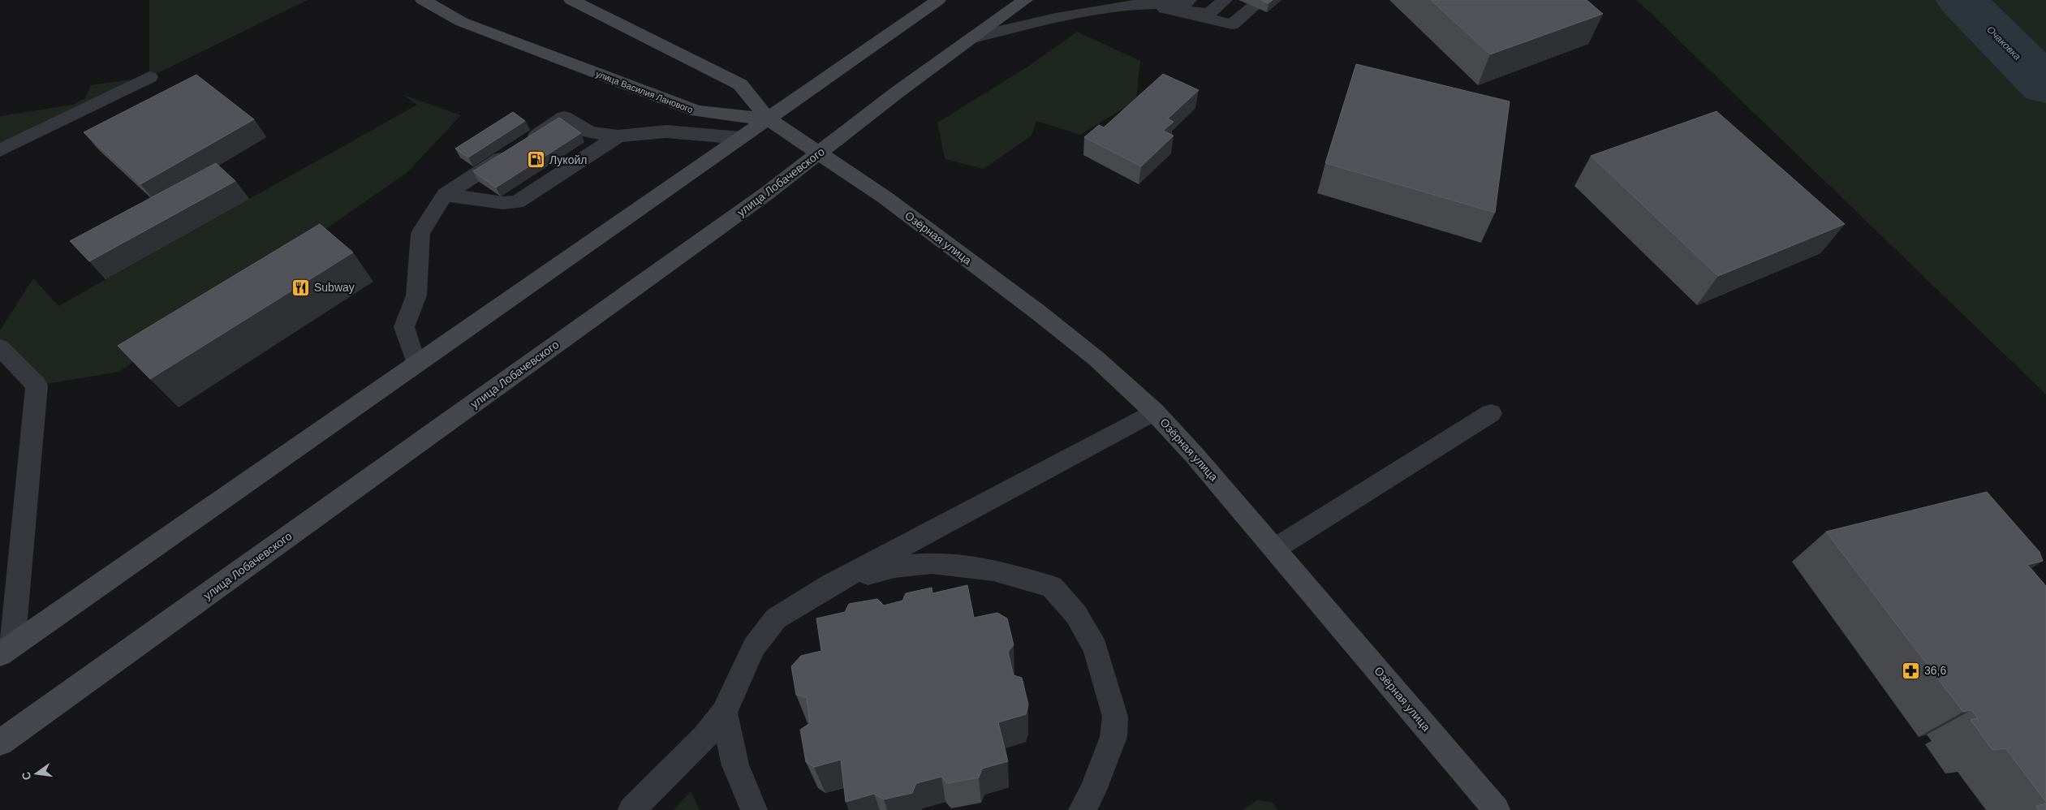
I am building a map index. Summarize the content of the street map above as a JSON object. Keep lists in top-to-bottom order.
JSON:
{
  "streets": {
    "main road": ["улица Василия Ланового", "улица Лобачевского", "Озёрная улица"]
  },
  "crossings": [
    ["улица Василия Ланового", "Озёрная улица"],
    ["улица Лобачевского", "Озёрная улица"]
  ],
  "water": ["Очаковка"],
  "places": {
    "fuel station": ["Лукойл"],
    "restaurant": ["Subway"],
    "pharmacy": ["36,6"]
  },
  "north": "left"
}
